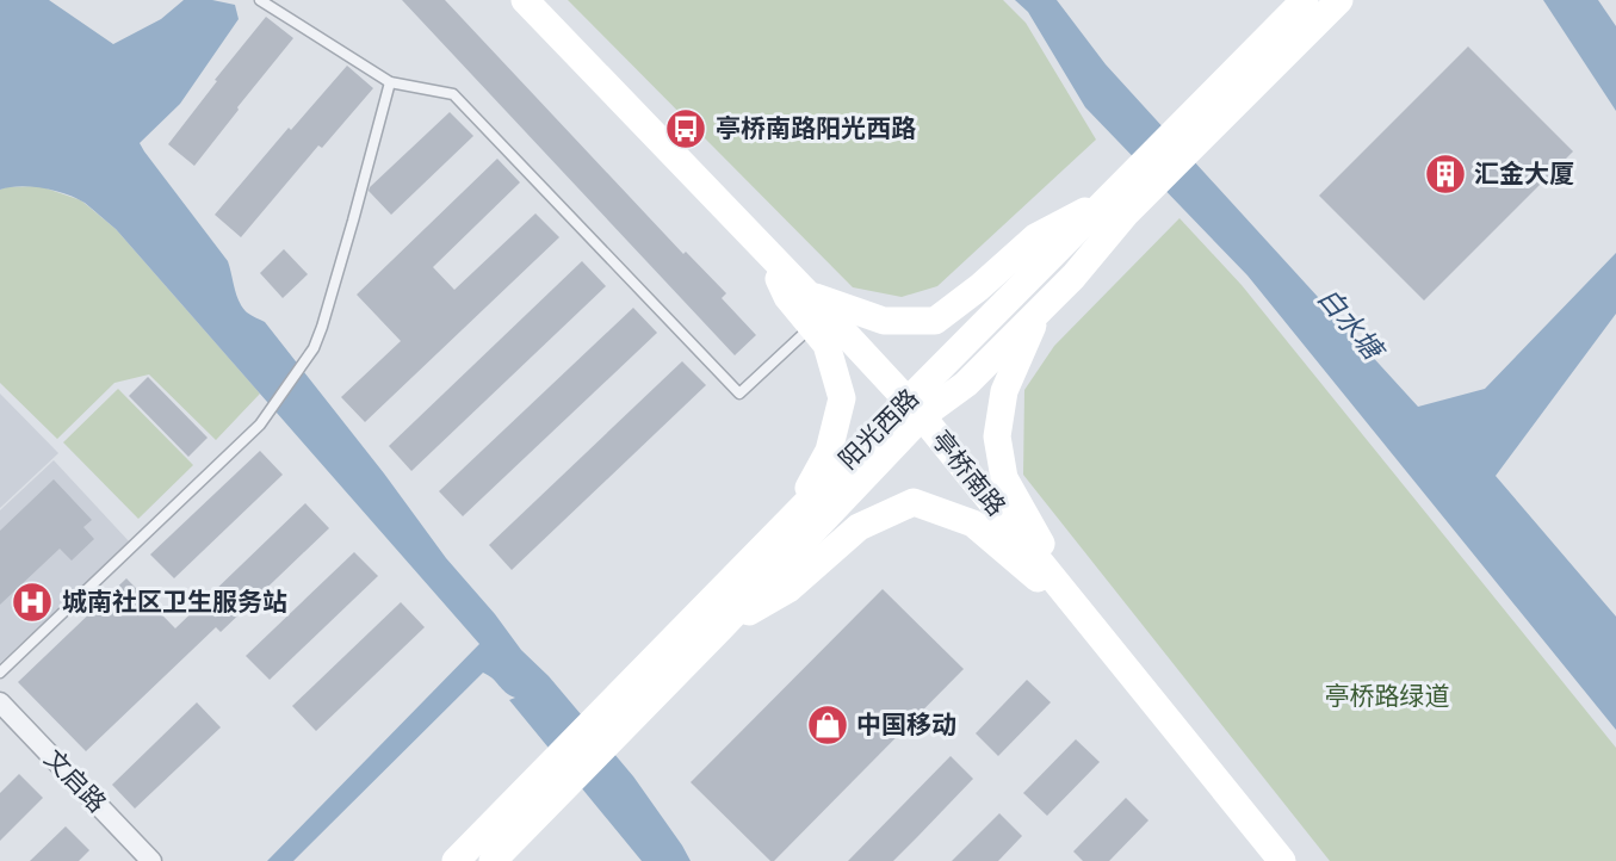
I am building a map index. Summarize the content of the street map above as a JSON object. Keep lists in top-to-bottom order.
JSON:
{
  "streets": {
    "street": ["阳光西路", "亭桥南路", "文启路"]
  },
  "crossings": [
    ["阳光西路", "亭桥南路"]
  ],
  "water": ["白水塘"],
  "parks": ["亭桥路绿道"],
  "places": {
    "bus stop": ["亭桥南路阳光西路"],
    "building": ["汇金大厦"],
    "hospital": ["城南社区卫生服务站"],
    "shop": ["中国移动"]
  }
}
